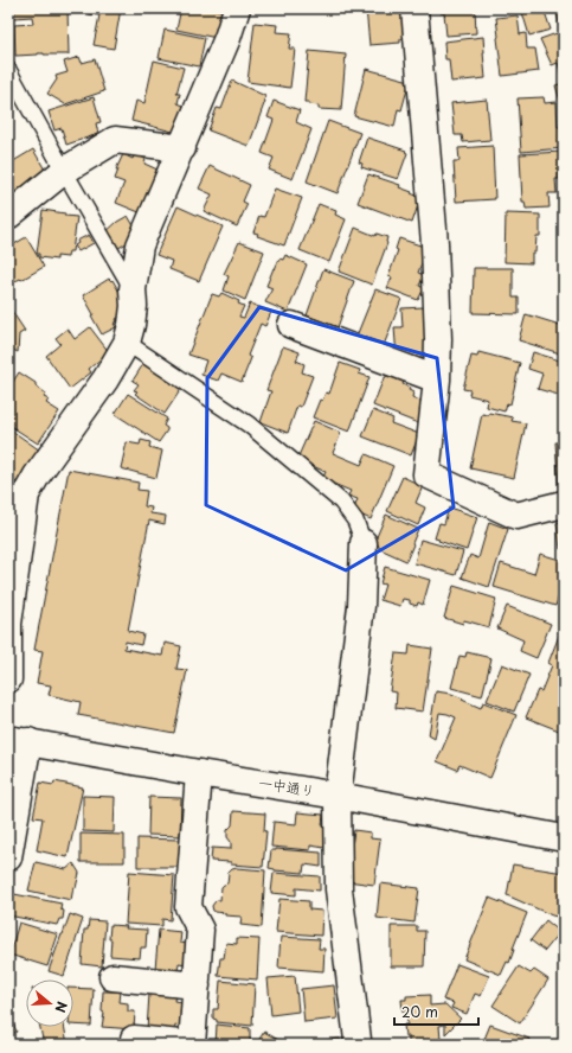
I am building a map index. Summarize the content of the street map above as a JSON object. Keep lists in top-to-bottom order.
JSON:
{
  "streets": {
    "street": ["一中通り"]
  },
  "scale_bar": "20 m",
  "north": "right"
}
